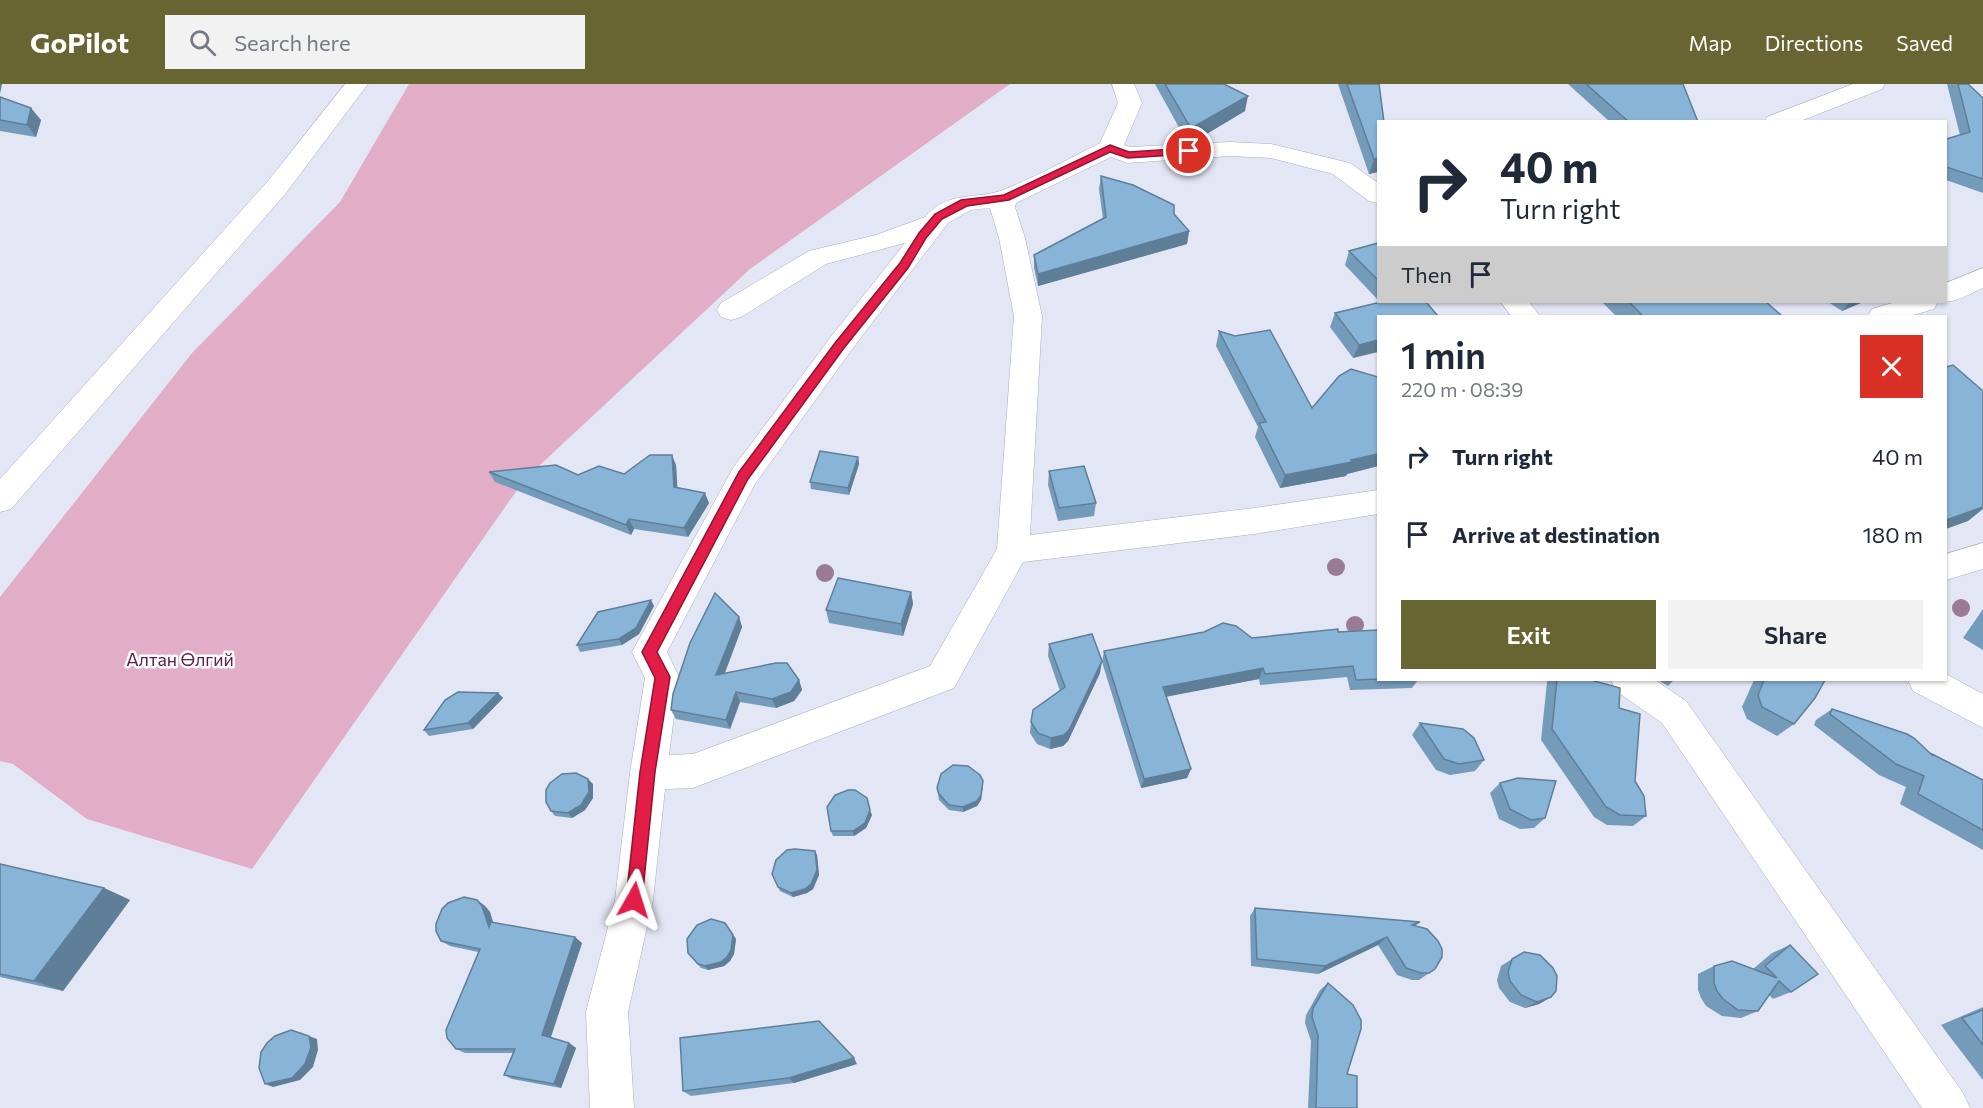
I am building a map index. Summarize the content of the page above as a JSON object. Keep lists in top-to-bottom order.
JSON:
{
  "parks": ["Алтан Өлгий"],
  "page": {
    "header": "GoPilot",
    "search": "Search here",
    "nav": ["Map", "Directions", "Saved"],
    "turn": ["40 m", "Turn right"],
    "then": "Then",
    "heading": ["1 min", "220 m · 08:39"],
    "list": [
      {
        "name": "Turn right",
        "value": "40 m"
      },
      {
        "name": "Arrive at destination",
        "value": "180 m"
      }
    ],
    "buttons": ["Exit", "Share"]
  }
}
